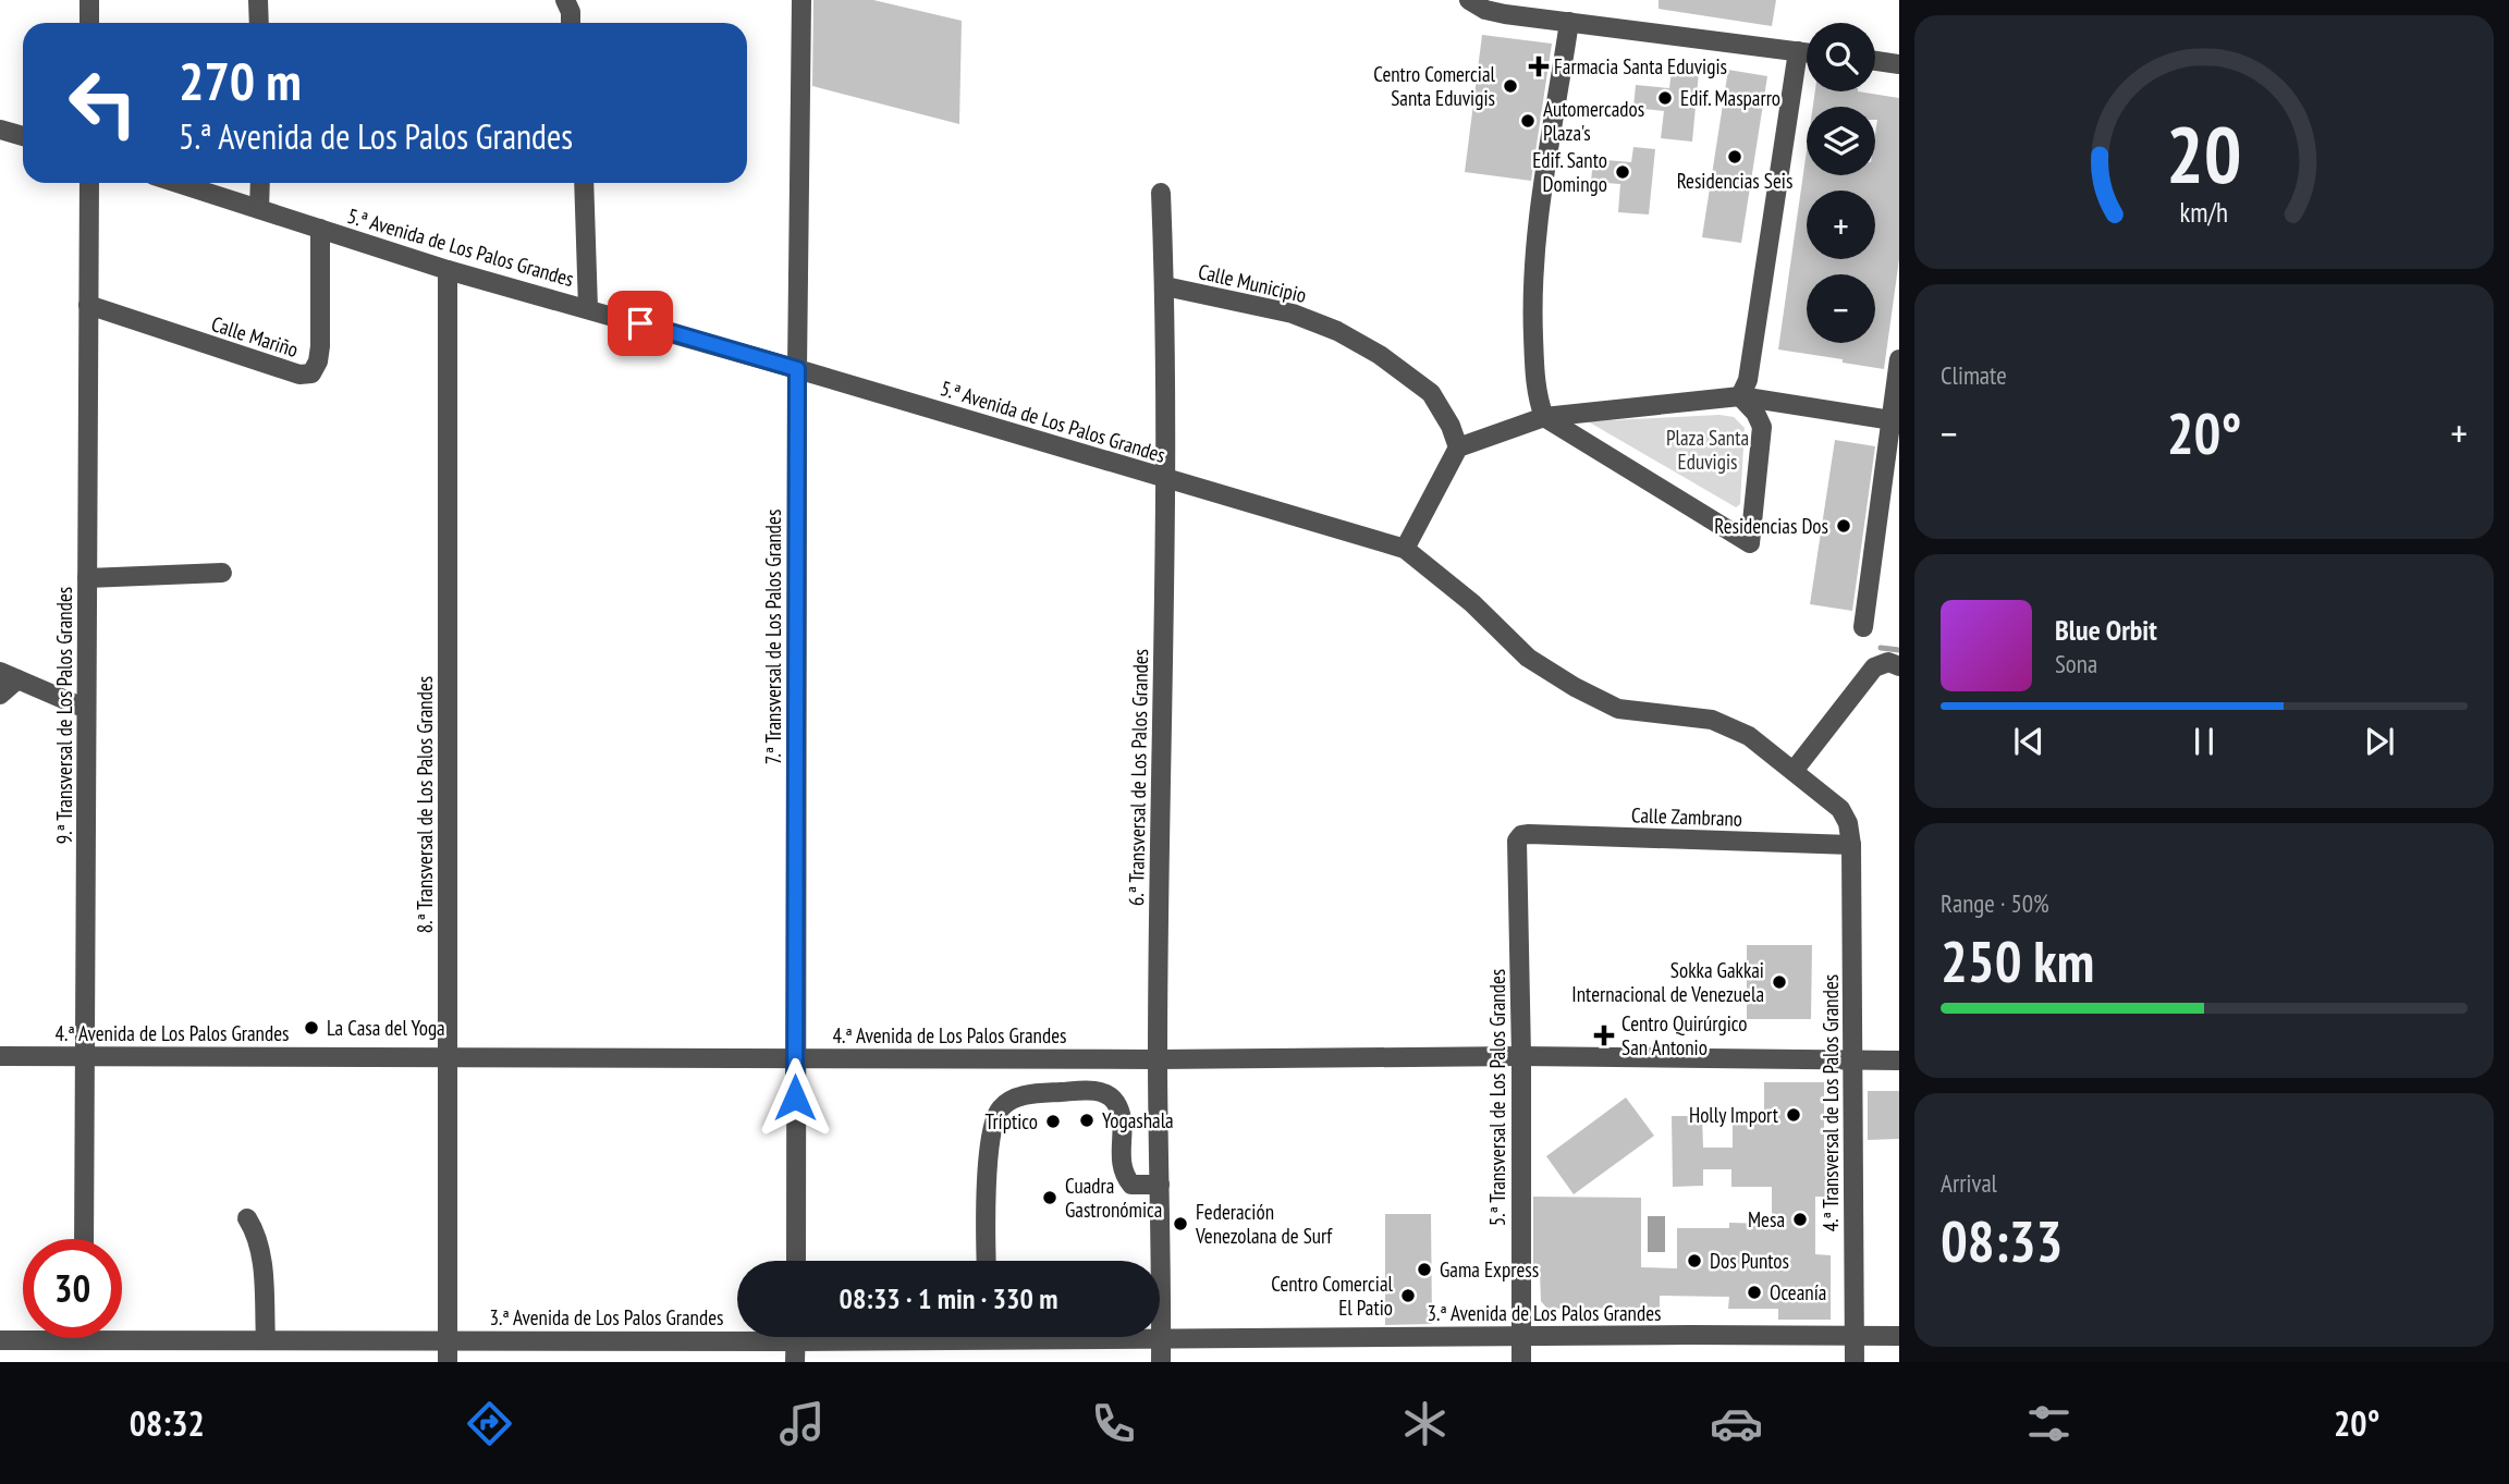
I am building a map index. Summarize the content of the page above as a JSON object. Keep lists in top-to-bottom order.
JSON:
{
  "streets": {
    "street": [
      "5.ª Avenida de Los Palos Grandes",
      "Calle Municipio",
      "Calle Mariño",
      "7.ª Transversal de Los Palos Grandes",
      "9.ª Transversal de Los Palos Grandes",
      "6.ª Transversal de Los Palos Grandes",
      "8.ª Transversal de Los Palos Grandes",
      "Calle Zambrano",
      "4.ª Avenida de Los Palos Grandes",
      "5.ª Transversal de Los Palos Grandes",
      "4.ª Transversal de Los Palos Grandes",
      "3.ª Avenida de Los Palos Grandes"
    ]
  },
  "crossings": [
    ["5.ª Avenida de Los Palos Grandes", "Calle Mariño"],
    ["5.ª Avenida de Los Palos Grandes", "7.ª Transversal de Los Palos Grandes"],
    ["5.ª Avenida de Los Palos Grandes", "6.ª Transversal de Los Palos Grandes"],
    ["5.ª Avenida de Los Palos Grandes", "8.ª Transversal de Los Palos Grandes"],
    ["5.ª Avenida de Los Palos Grandes", "Calle Zambrano"],
    ["5.ª Avenida de Los Palos Grandes", "4.ª Transversal de Los Palos Grandes"],
    ["Calle Municipio", "6.ª Transversal de Los Palos Grandes"],
    ["Calle Mariño", "9.ª Transversal de Los Palos Grandes"],
    ["7.ª Transversal de Los Palos Grandes", "4.ª Avenida de Los Palos Grandes"],
    ["9.ª Transversal de Los Palos Grandes", "4.ª Avenida de Los Palos Grandes"],
    ["6.ª Transversal de Los Palos Grandes", "4.ª Avenida de Los Palos Grandes"],
    ["6.ª Transversal de Los Palos Grandes", "3.ª Avenida de Los Palos Grandes"],
    ["8.ª Transversal de Los Palos Grandes", "4.ª Avenida de Los Palos Grandes"],
    ["8.ª Transversal de Los Palos Grandes", "3.ª Avenida de Los Palos Grandes"],
    ["Calle Zambrano", "5.ª Transversal de Los Palos Grandes"],
    ["Calle Zambrano", "4.ª Transversal de Los Palos Grandes"],
    ["4.ª Avenida de Los Palos Grandes", "5.ª Transversal de Los Palos Grandes"],
    ["4.ª Avenida de Los Palos Grandes", "4.ª Transversal de Los Palos Grandes"],
    ["5.ª Transversal de Los Palos Grandes", "3.ª Avenida de Los Palos Grandes"],
    ["4.ª Transversal de Los Palos Grandes", "3.ª Avenida de Los Palos Grandes"]
  ],
  "parks": ["Plaza Santa Eduvigis"],
  "places": {
    "health": ["Farmacia Santa Eduvigis", "Centro Quirúrgico San Antonio"],
    "other": [
      "Centro Comercial Santa Eduvigis",
      "Edif. Masparro",
      "Automercados Plaza's",
      "Residencias Seis",
      "Edif. Santo Domingo",
      "Residencias Dos",
      "Sokka Gakkai Internacional de Venezuela",
      "La Casa del Yoga",
      "Holly Import",
      "Yogashala",
      "Tríptico",
      "Cuadra Gastronómica",
      "Mesa",
      "Federación Venezolana de Surf",
      "Dos Puntos",
      "Gama Express",
      "Oceanía",
      "Centro Comercial El Patio"
    ]
  },
  "page": {
    "map_buttons": ["+", "−"],
    "turn": ["270 m", "5.ª Avenida de Los Palos Grandes"],
    "tile": [
      "Climate",
      ["Range · 50%", "250 km"],
      ["Arrival", "08:33"]
    ],
    "heat": ["−", "20°", "+"],
    "song": ["Blue Orbit", "Sona"],
    "limit": "30",
    "trip": "08:33 · 1 min · 330 m",
    "tabs": ["08:32", "20°"],
    "gauge": ["20", "km/h"]
  }
}
